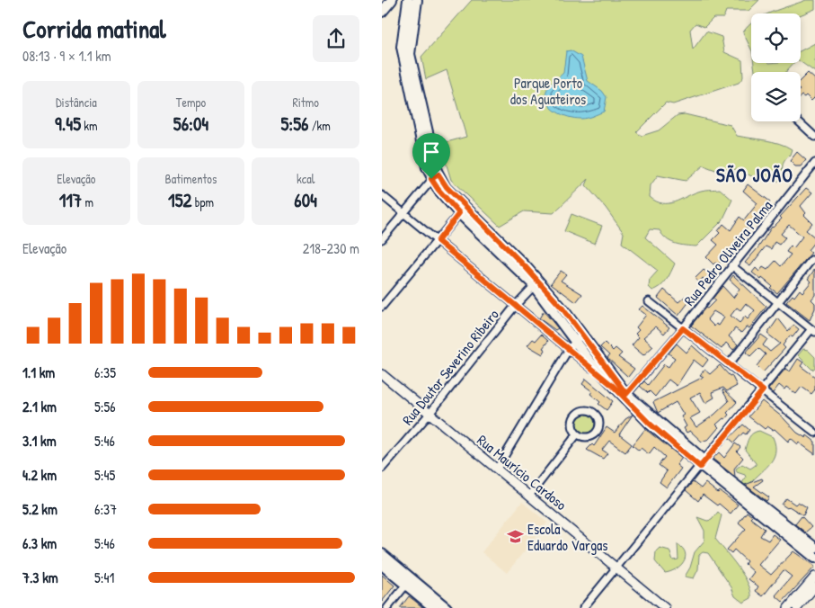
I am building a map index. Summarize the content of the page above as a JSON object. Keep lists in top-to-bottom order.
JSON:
{
  "streets": {
    "street": ["Rua Pedro Oliveira Palma", "Rua Doutor Severino Ribeiro", "Rua Maurício Cardoso"]
  },
  "crossings": [
    ["Rua Doutor Severino Ribeiro", "Rua Maurício Cardoso"]
  ],
  "districts": ["SÃO JOÃO"],
  "parks": ["Parque Porto dos Aguateiros"],
  "places": {
    "school or university": ["Escola Eduardo Vargas"]
  },
  "page": {
    "heading": ["Corrida matinal", "08:13 · 9 × 1.1 km"],
    "stats": [
      ["Distância", "9.45 km"],
      ["Tempo", "56:04"],
      ["Ritmo", "5:56 /km"],
      ["Elevação", "117 m"],
      ["Batimentos", "152 bpm"],
      ["kcal", "604"]
    ],
    "chart": ["Elevação", "218–230 m"],
    "list": [
      {
        "name": "1.1 km",
        "note": "6:35"
      },
      {
        "name": "2.1 km",
        "note": "5:56"
      },
      {
        "name": "3.1 km",
        "note": "5:46"
      },
      {
        "name": "4.2 km",
        "note": "5:45"
      },
      {
        "name": "5.2 km",
        "note": "6:37"
      },
      {
        "name": "6.3 km",
        "note": "5:46"
      },
      {
        "name": "7.3 km",
        "note": "5:41"
      }
    ]
  }
}
